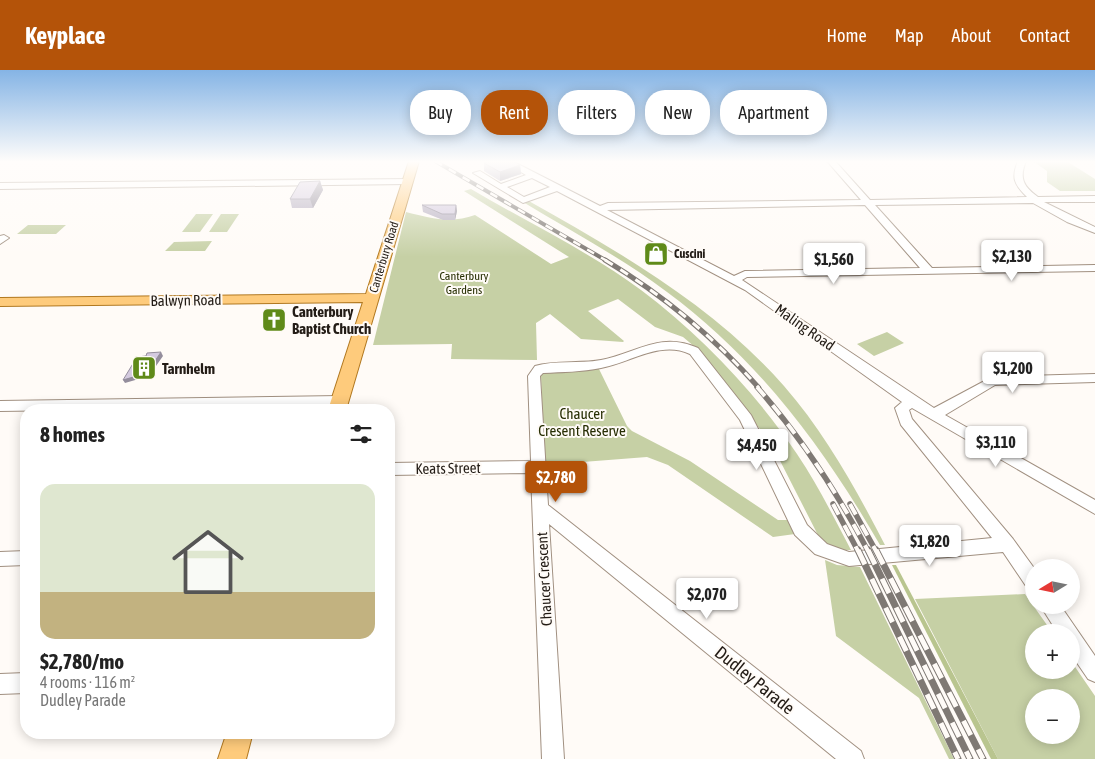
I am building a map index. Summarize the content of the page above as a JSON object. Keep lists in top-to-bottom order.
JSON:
{
  "streets": {
    "main road": ["Canterbury Road", "Balwyn Road"],
    "street": [
      "Maling Road",
      "Keats Street",
      "Chaucer Crescent",
      "Dudley Parade"
    ]
  },
  "crossings": [
    ["Canterbury Road", "Balwyn Road"],
    ["Keats Street", "Chaucer Crescent"],
    ["Chaucer Crescent", "Dudley Parade"]
  ],
  "parks": ["Canterbury Gardens", "Chaucer Cresent Reserve"],
  "places": {
    "shop": ["Cuscini"],
    "church": ["Canterbury Baptist Church"],
    "building": ["Tarnhelm"]
  },
  "north": "left",
  "page": {
    "header": "Keyplace",
    "nav": [
      "Home",
      "Map",
      "About",
      "Contact"
    ],
    "chip": [
      "Buy",
      "Rent",
      "Filters",
      "New",
      "Apartment"
    ],
    "price": [
      "$2,130",
      "$1,560",
      "$1,200",
      "$3,110",
      "$4,450",
      "$2,780",
      "$1,820",
      "$2,070"
    ],
    "heading": "8 homes",
    "list": [
      {
        "name": "$2,780/mo",
        "note": "4 rooms · 116 m² · Dudley Parade"
      }
    ],
    "map_buttons": ["+", "−"]
  }
}
